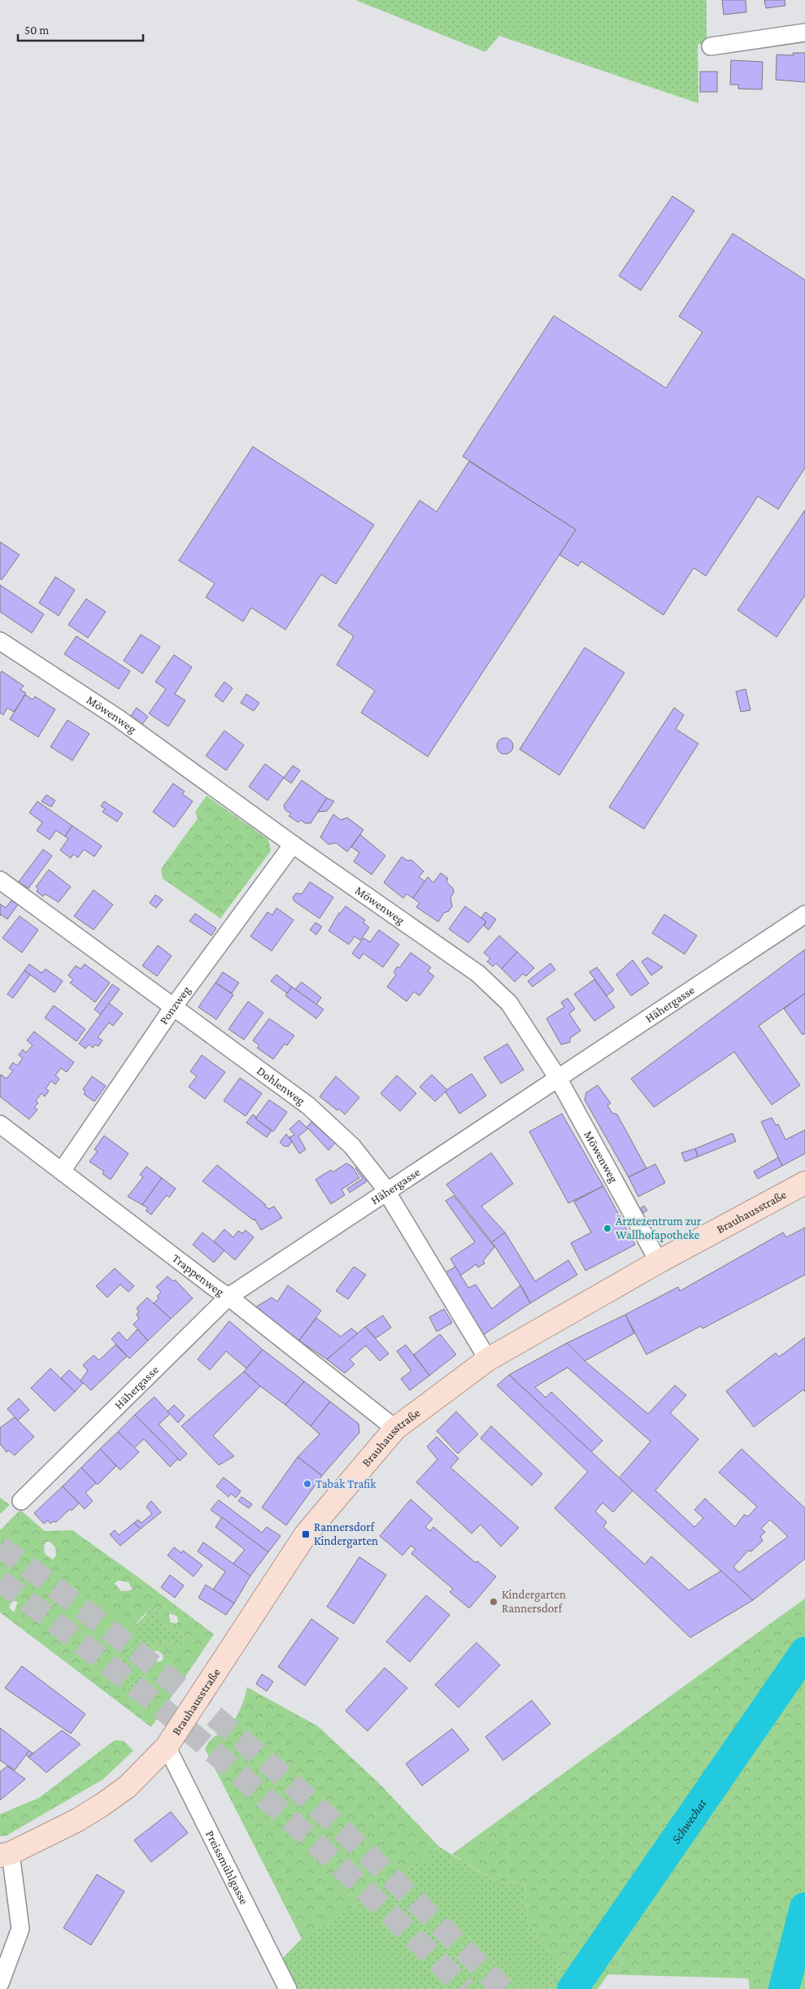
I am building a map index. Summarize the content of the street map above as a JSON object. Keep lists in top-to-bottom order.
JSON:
{
  "streets": {
    "main road": ["Brauhausstraße"],
    "street": [
      "Möwenweg",
      "Hähergasse",
      "Ponzweg",
      "Dohlenweg",
      "Trappenweg",
      "Preissmühlgasse"
    ]
  },
  "crossings": [
    ["Möwenweg", "Hähergasse"],
    ["Möwenweg", "Ponzweg"],
    ["Möwenweg", "Brauhausstraße"],
    ["Hähergasse", "Dohlenweg"],
    ["Hähergasse", "Trappenweg"],
    ["Ponzweg", "Dohlenweg"],
    ["Ponzweg", "Trappenweg"],
    ["Dohlenweg", "Brauhausstraße"],
    ["Brauhausstraße", "Trappenweg"],
    ["Brauhausstraße", "Preissmühlgasse"]
  ],
  "water": ["Schwechat"],
  "places": {
    "other": ["Ärztezentrum zur Wallhofapotheke", "Tabak Trafik", "Kindergarten Rannersdorf"],
    "transit": ["Rannersdorf Kindergarten"]
  },
  "scale_bar": "50 m"
}
